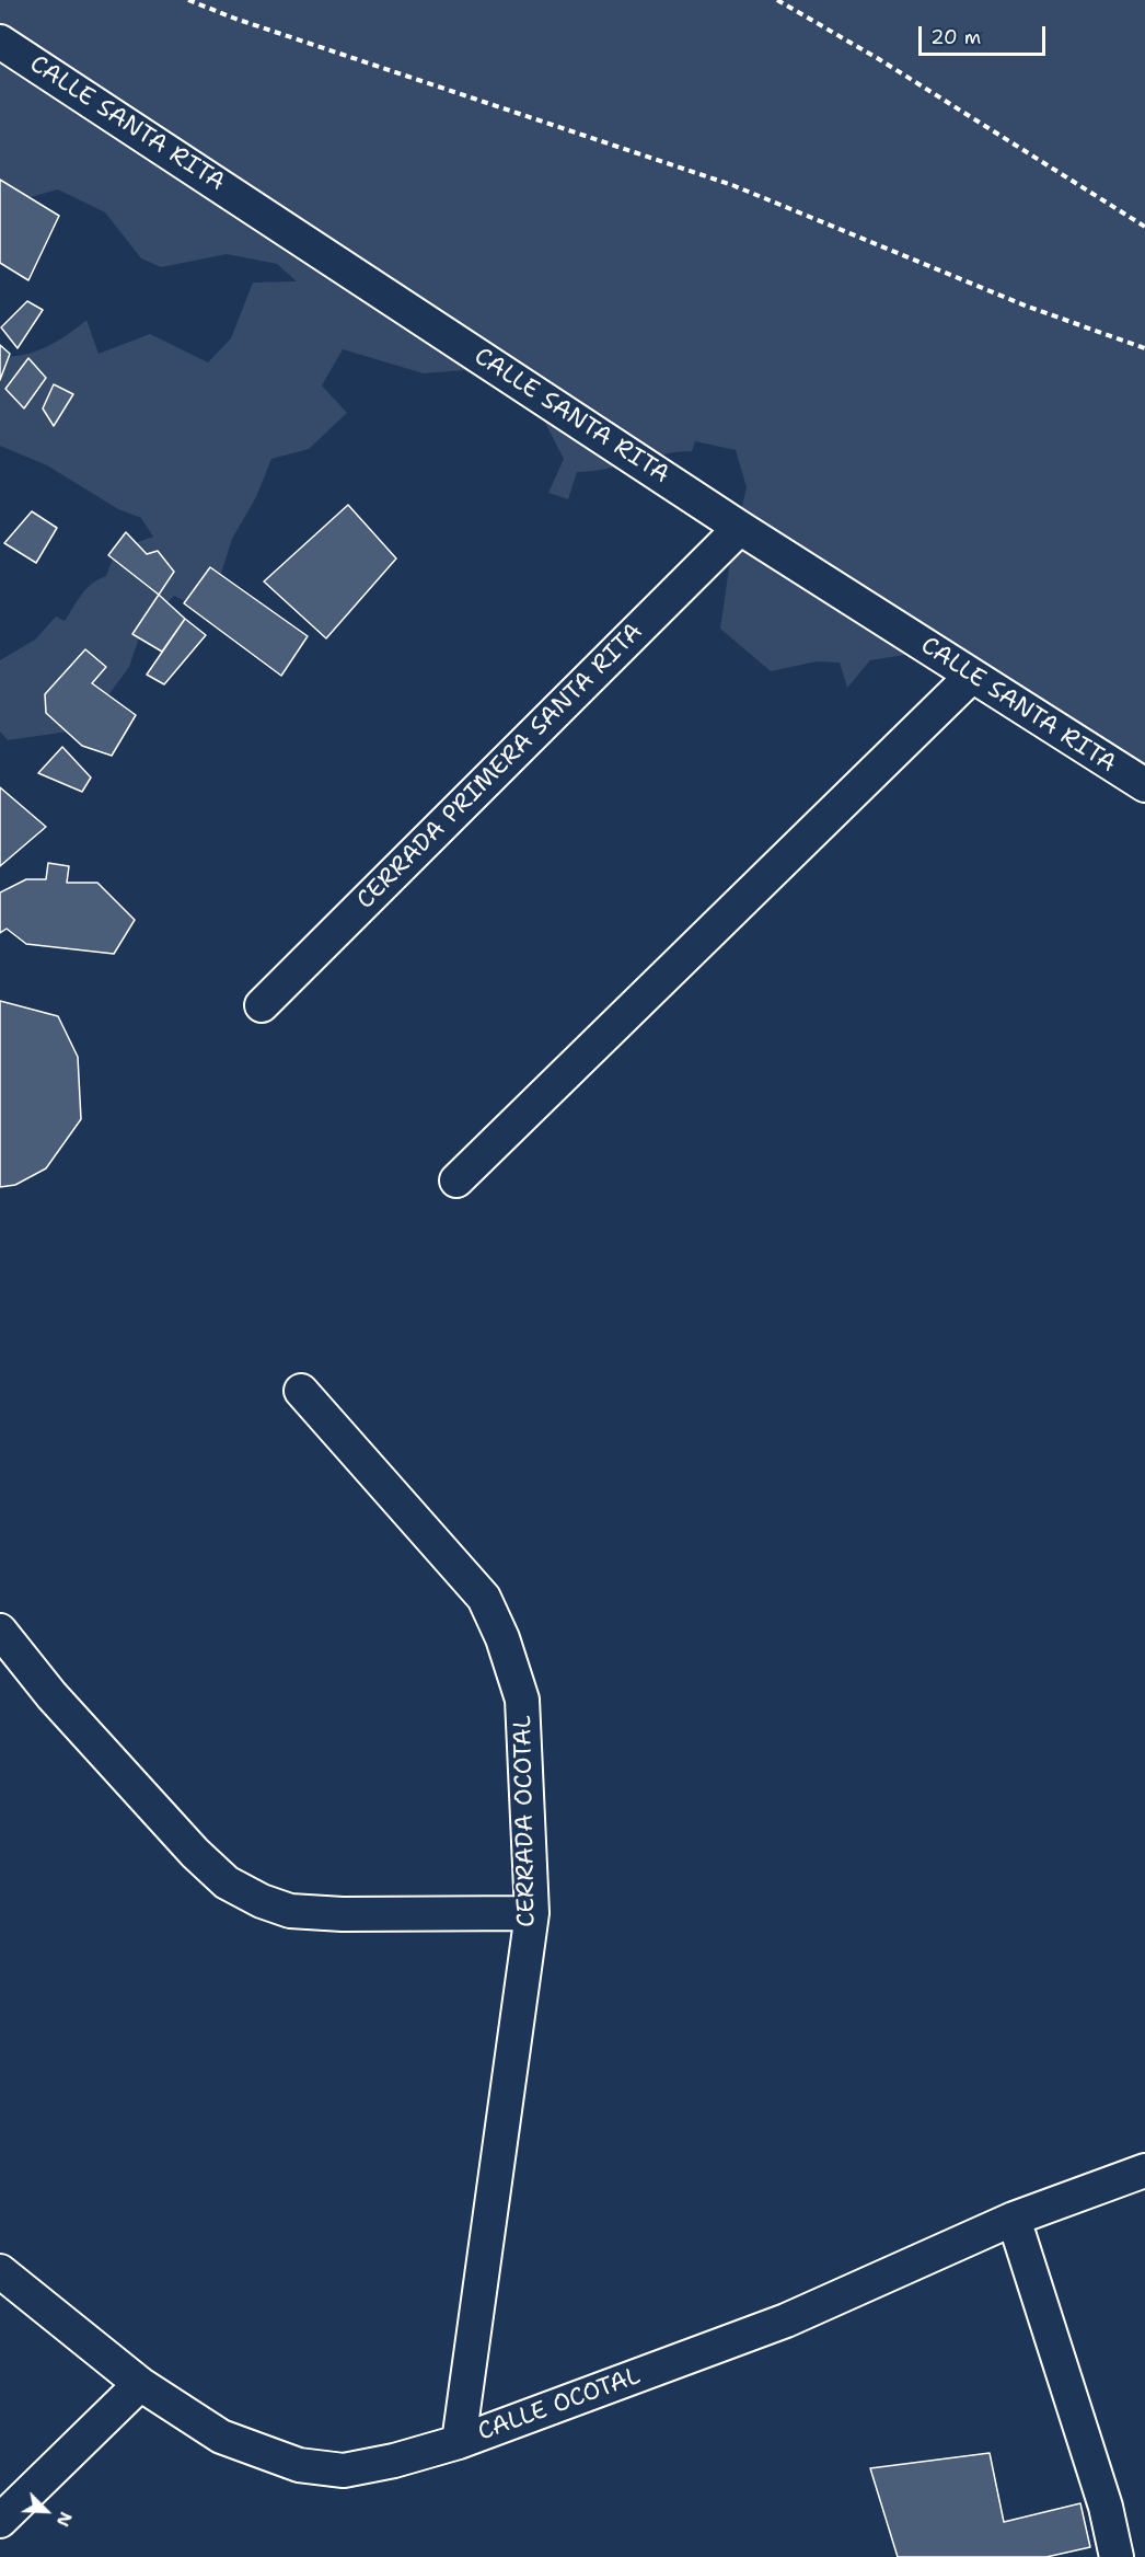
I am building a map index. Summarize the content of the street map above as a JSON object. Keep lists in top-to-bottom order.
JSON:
{
  "streets": {
    "street": [
      "CALLE SANTA RITA",
      "CERRADA PRIMERA SANTA RITA",
      "CERRADA OCOTAL",
      "CALLE OCOTAL"
    ]
  },
  "crossings": [
    ["CALLE SANTA RITA", "CERRADA PRIMERA SANTA RITA"],
    ["CERRADA OCOTAL", "CALLE OCOTAL"]
  ],
  "scale_bar": "20 m",
  "north": "bottom right"
}
